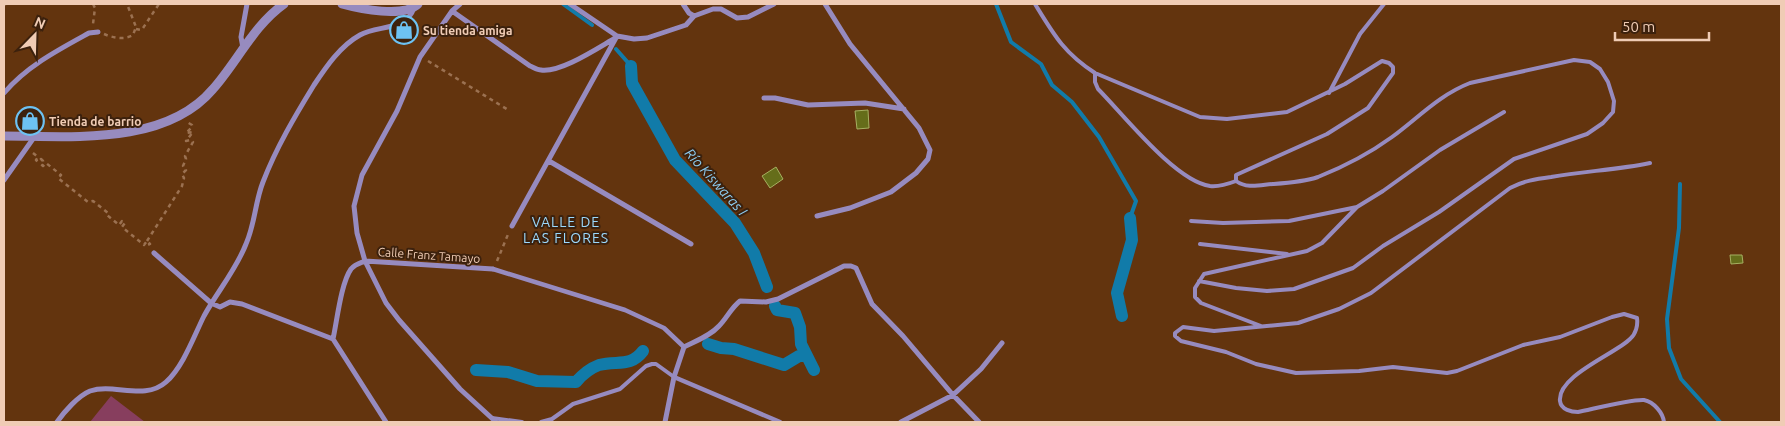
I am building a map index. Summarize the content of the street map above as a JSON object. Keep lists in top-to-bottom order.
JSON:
{
  "streets": {
    "street": ["Calle Franz Tamayo"]
  },
  "districts": ["VALLE DE LAS FLORES"],
  "water": ["Río Kiswaras I"],
  "places": {
    "shop": ["Su tienda amiga", "Tienda de barrio"]
  },
  "scale_bar": "50 m",
  "north": "top right"
}
